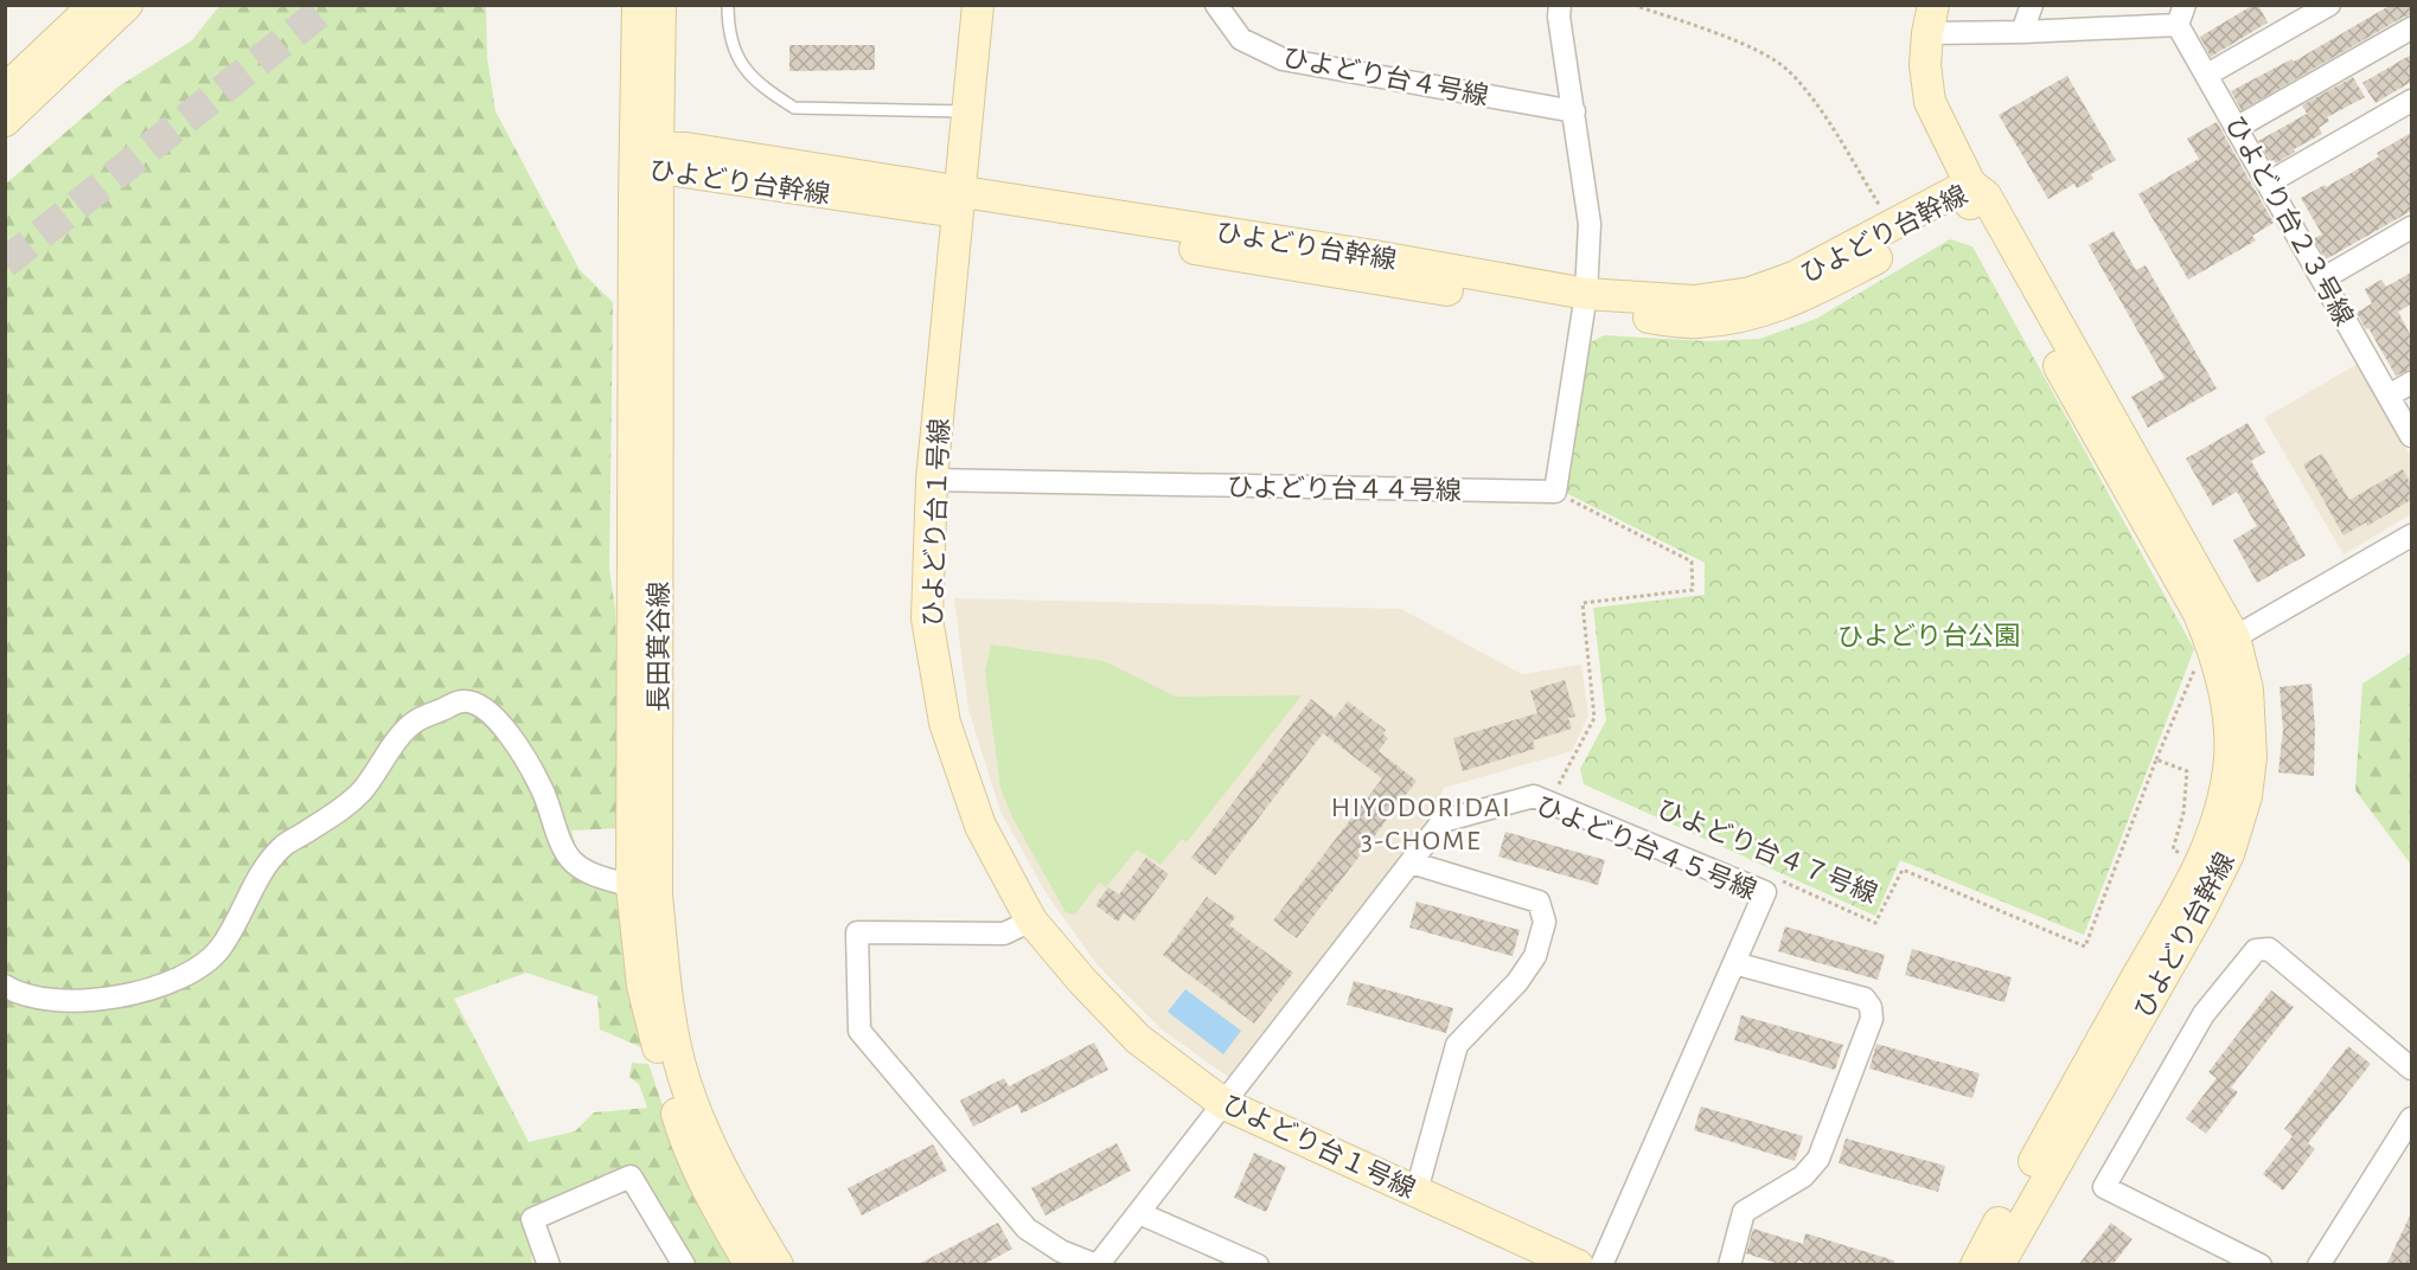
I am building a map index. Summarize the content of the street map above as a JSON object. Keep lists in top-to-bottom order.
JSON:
{
  "streets": {
    "street": [
      "ひよどり台４号線",
      "ひよどり台幹線",
      "ひよどり台２３号線",
      "ひよどり台４４号線",
      "ひよどり台１号線",
      "長田箕谷線",
      "ひよどり台４５号線"
    ],
    "path": ["ひよどり台４７号線"]
  },
  "crossings": [
    ["ひよどり台幹線", "ひよどり台１号線"],
    ["ひよどり台幹線", "長田箕谷線"],
    ["ひよどり台４４号線", "ひよどり台１号線"],
    ["ひよどり台１号線", "ひよどり台４５号線"]
  ],
  "districts": ["HIYODORIDAI 3-CHOME"],
  "parks": ["ひよどり台公園"]
}
